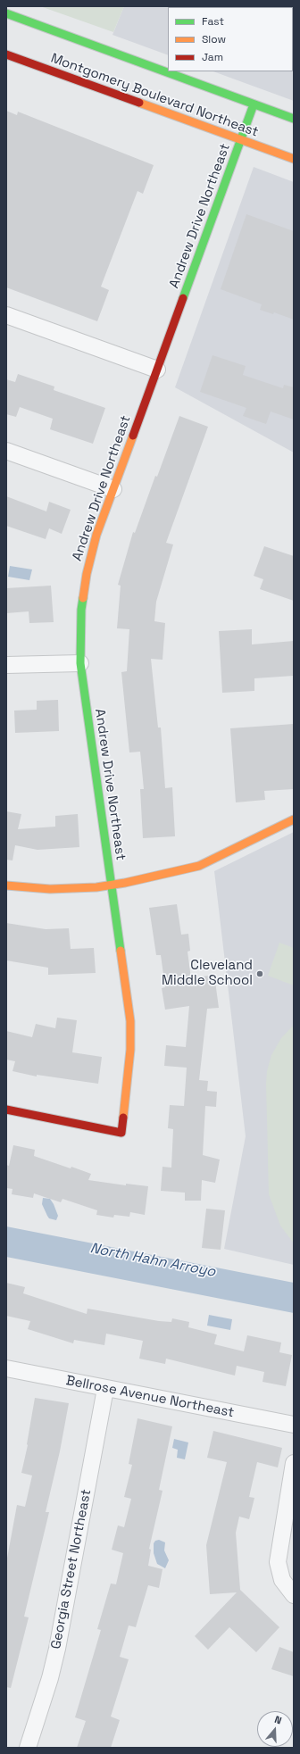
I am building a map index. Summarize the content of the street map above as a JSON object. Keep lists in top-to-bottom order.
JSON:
{
  "streets": {
    "street": [
      "Montgomery Boulevard Northeast",
      "Andrew Drive Northeast",
      "Bellrose Avenue Northeast",
      "Georgia Street Northeast"
    ]
  },
  "crossings": [
    ["Montgomery Boulevard Northeast", "Andrew Drive Northeast"],
    ["Bellrose Avenue Northeast", "Georgia Street Northeast"]
  ],
  "water": ["North Hahn Arroyo"],
  "places": ["Cleveland Middle School"],
  "legend": ["Fast", "Slow", "Jam"],
  "north": "top"
}
